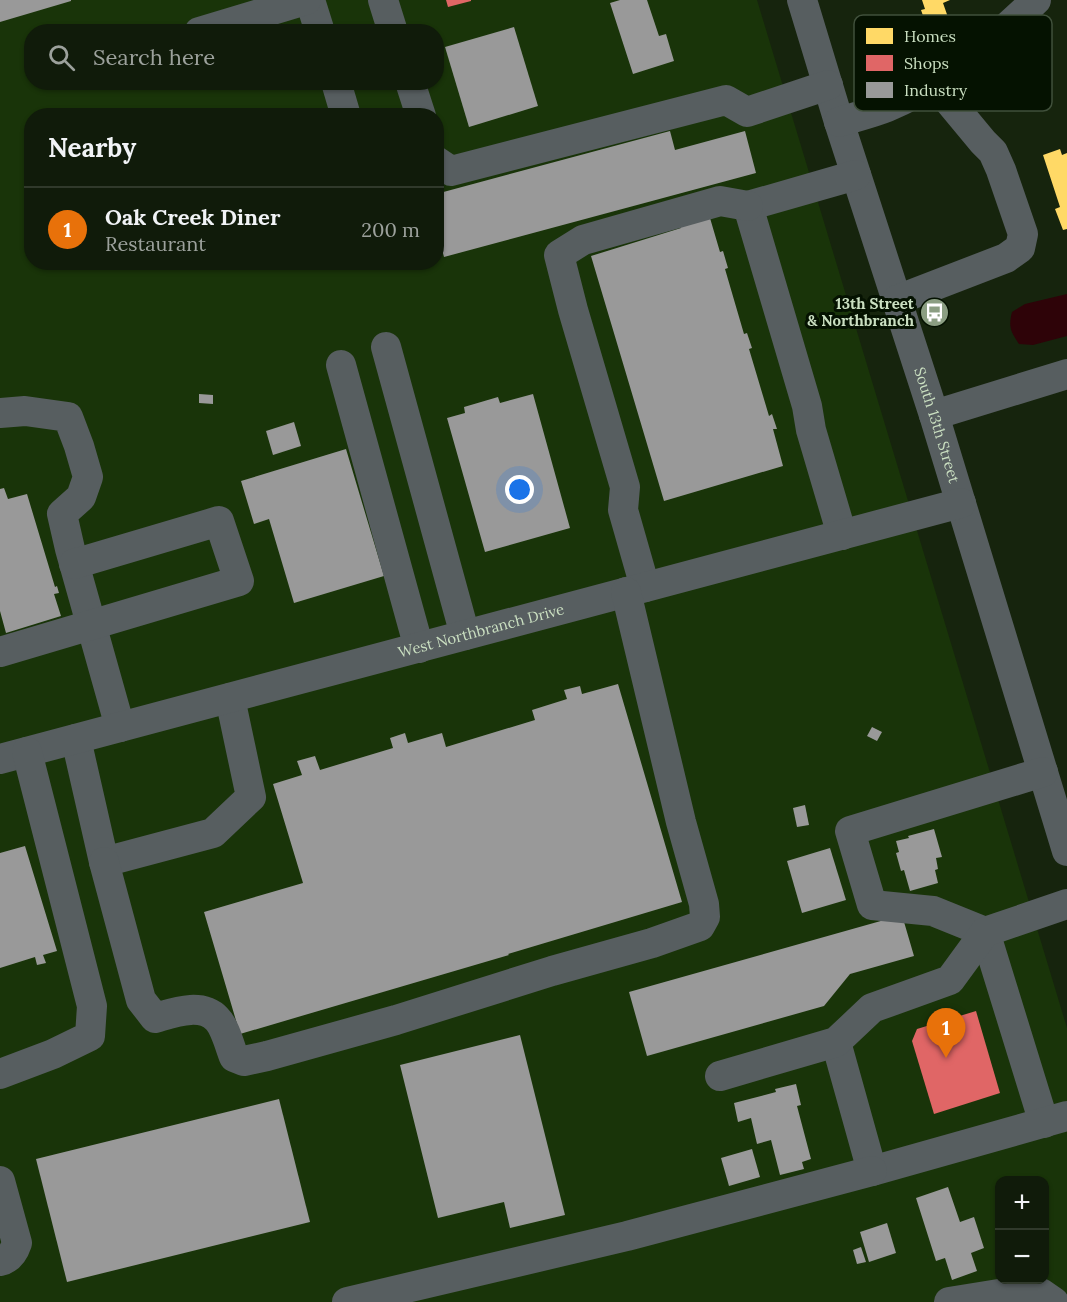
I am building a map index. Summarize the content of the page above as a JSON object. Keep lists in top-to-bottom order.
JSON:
{
  "streets": {
    "street": ["South 13th Street", "West Northbranch Drive"]
  },
  "crossings": [
    ["South 13th Street", "West Northbranch Drive"]
  ],
  "places": {
    "bus stop": ["13th Street & Northbranch"]
  },
  "legend": ["Homes", "Shops", "Industry"],
  "page": {
    "search": "Search here",
    "heading": "Nearby",
    "list": [
      {
        "mark": "1",
        "name": "Oak Creek Diner",
        "note": "Restaurant",
        "value": "200 m"
      }
    ],
    "pins": "1",
    "map_buttons": ["+", "−"]
  }
}
